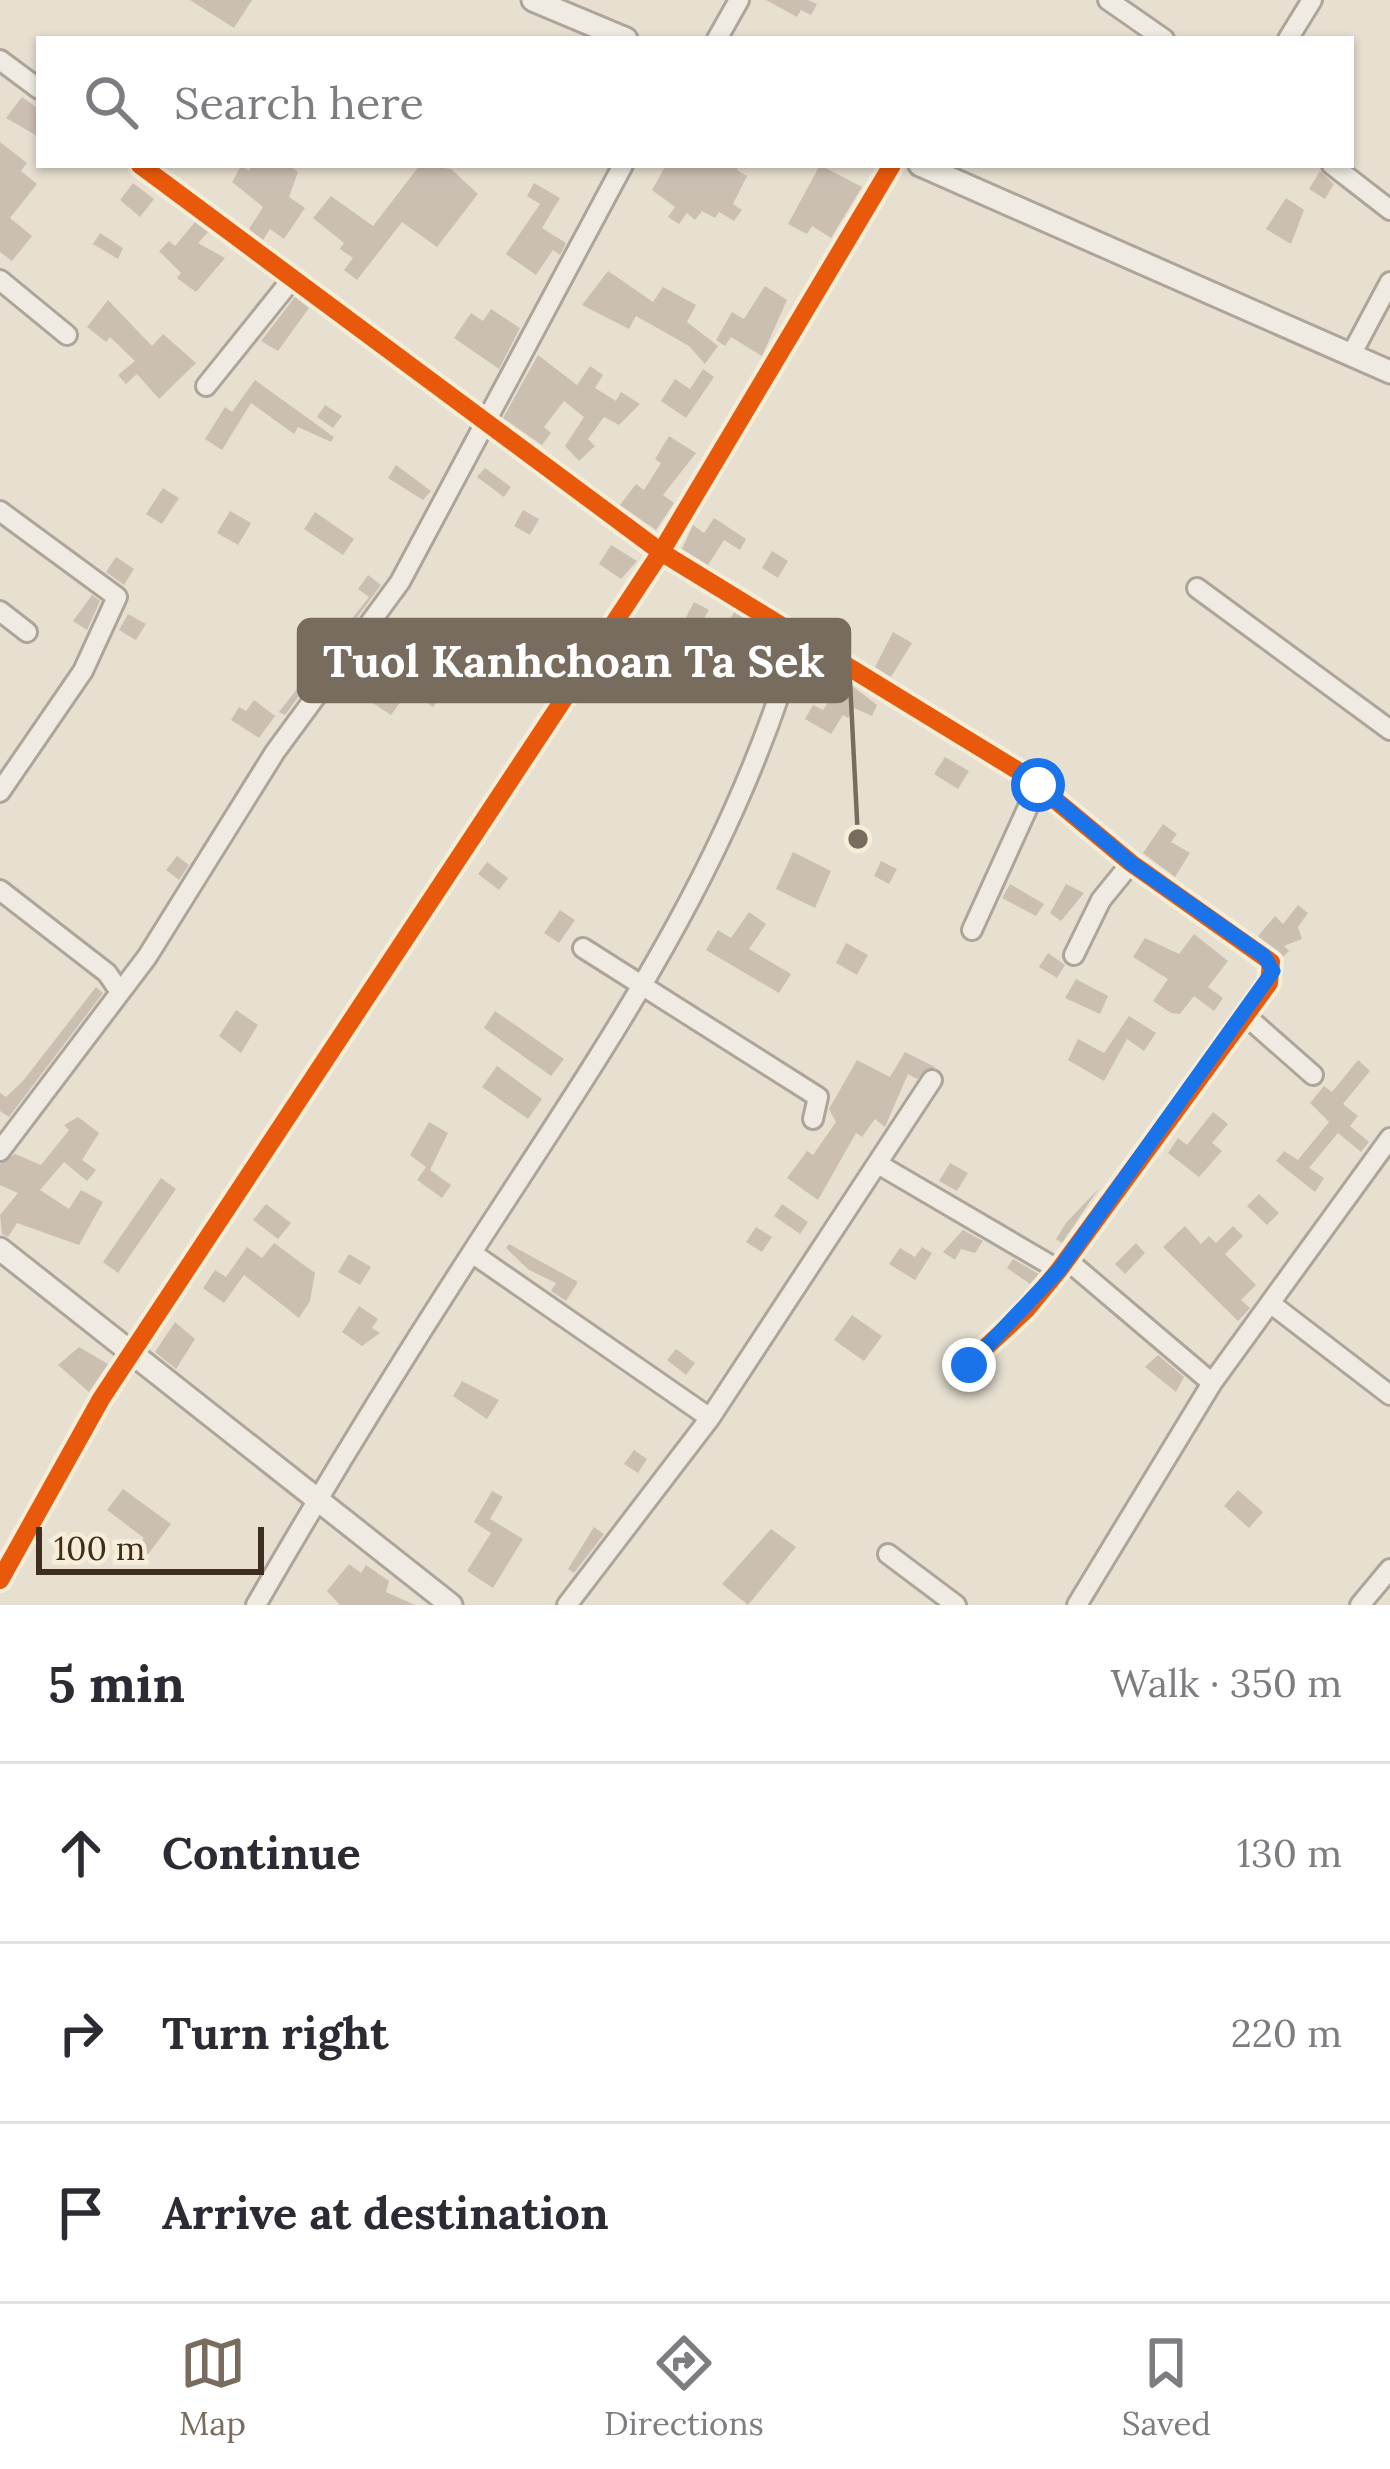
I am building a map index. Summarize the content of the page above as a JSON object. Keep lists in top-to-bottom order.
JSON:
{
  "places": ["Tuol Kanhchoan Ta Sek"],
  "scale_bar": "100 m",
  "page": {
    "search": "Search here",
    "scale": "100 m",
    "heading": ["5 min", "Walk · 350 m"],
    "list": [
      ["Continue", "130 m"],
      ["Turn right", "220 m"],
      "Arrive at destination"
    ],
    "nav": ["Map", "Directions", "Saved"]
  }
}
